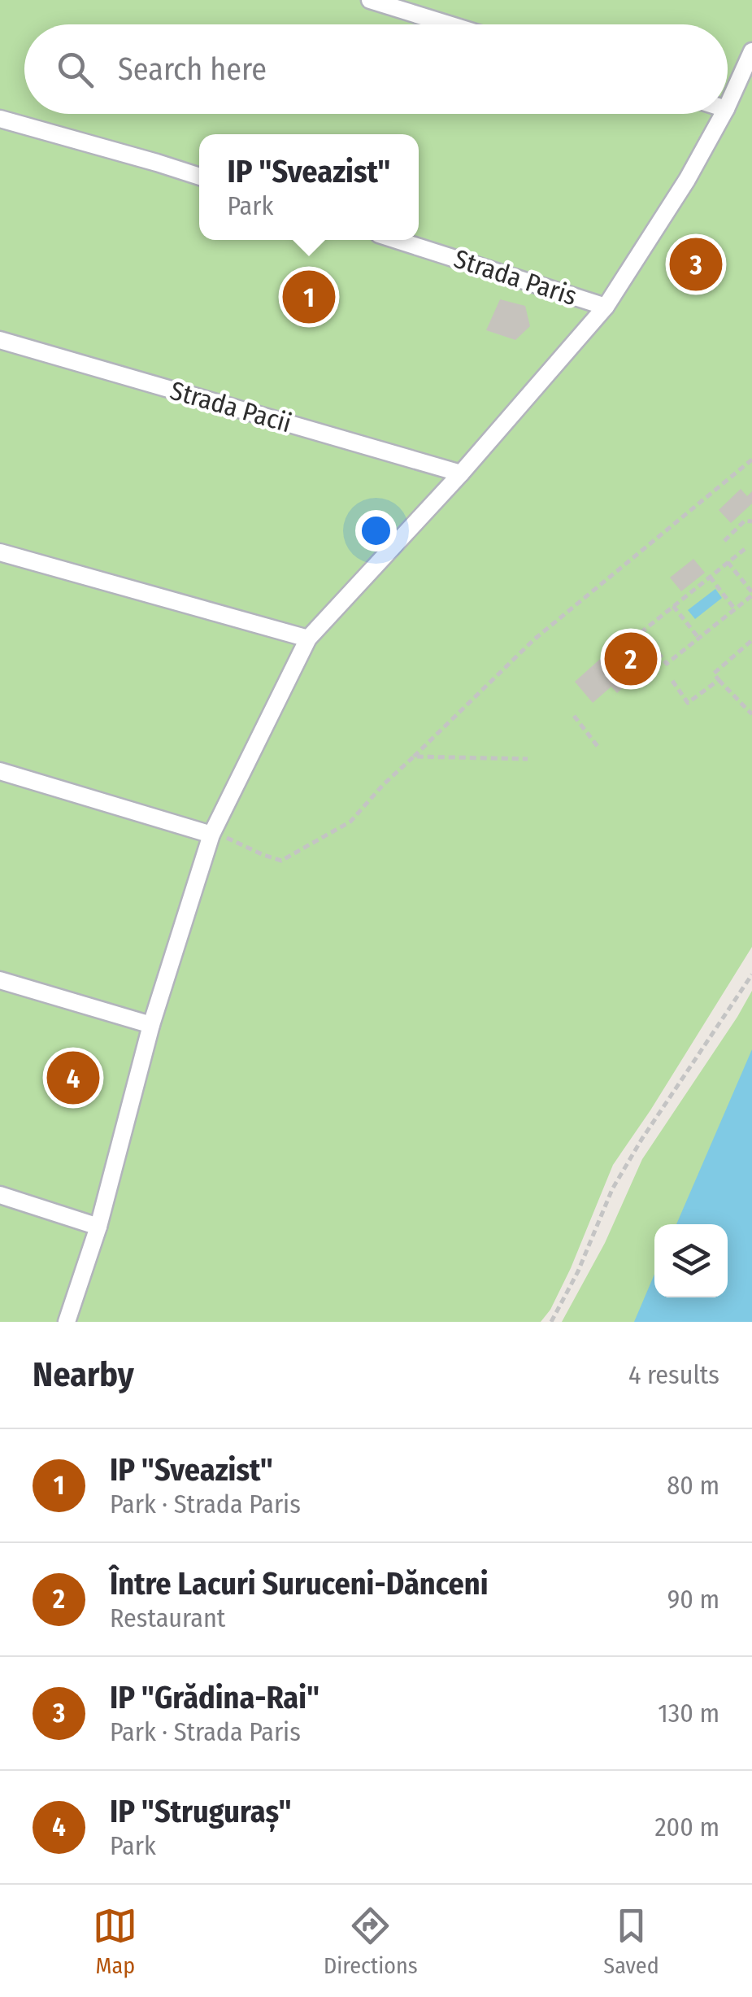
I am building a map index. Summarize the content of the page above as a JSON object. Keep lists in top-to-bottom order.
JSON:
{
  "streets": {
    "street": ["Strada Paris", "Strada Pacii"]
  },
  "page": {
    "search": "Search here",
    "popup": ["IP \"Sveazist\"", "Park"],
    "pins": [
      "3",
      "1",
      "2",
      "4"
    ],
    "heading": ["Nearby", "4 results"],
    "list": [
      {
        "mark": "1",
        "name": "IP \"Sveazist\"",
        "note": "Park · Strada Paris",
        "value": "80 m"
      },
      {
        "mark": "2",
        "name": "Între Lacuri Suruceni-Dănceni",
        "note": "Restaurant",
        "value": "90 m"
      },
      {
        "mark": "3",
        "name": "IP \"Grădina-Rai\"",
        "note": "Park · Strada Paris",
        "value": "130 m"
      },
      {
        "mark": "4",
        "name": "IP \"Struguraș\"",
        "note": "Park",
        "value": "200 m"
      }
    ],
    "nav": ["Map", "Directions", "Saved"]
  }
}
